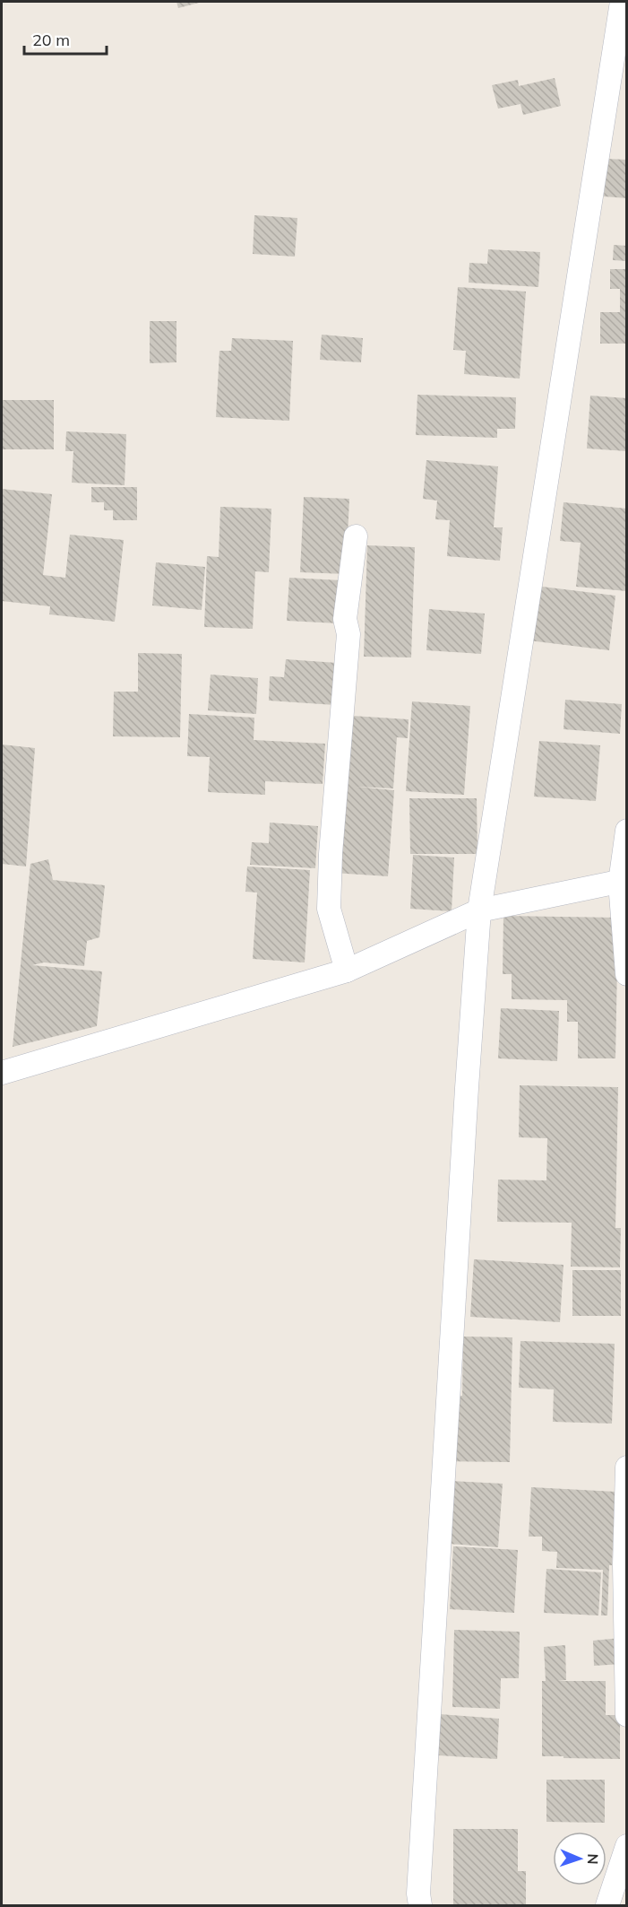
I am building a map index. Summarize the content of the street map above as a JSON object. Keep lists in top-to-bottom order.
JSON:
{
  "scale_bar": "20 m",
  "north": "right"
}
